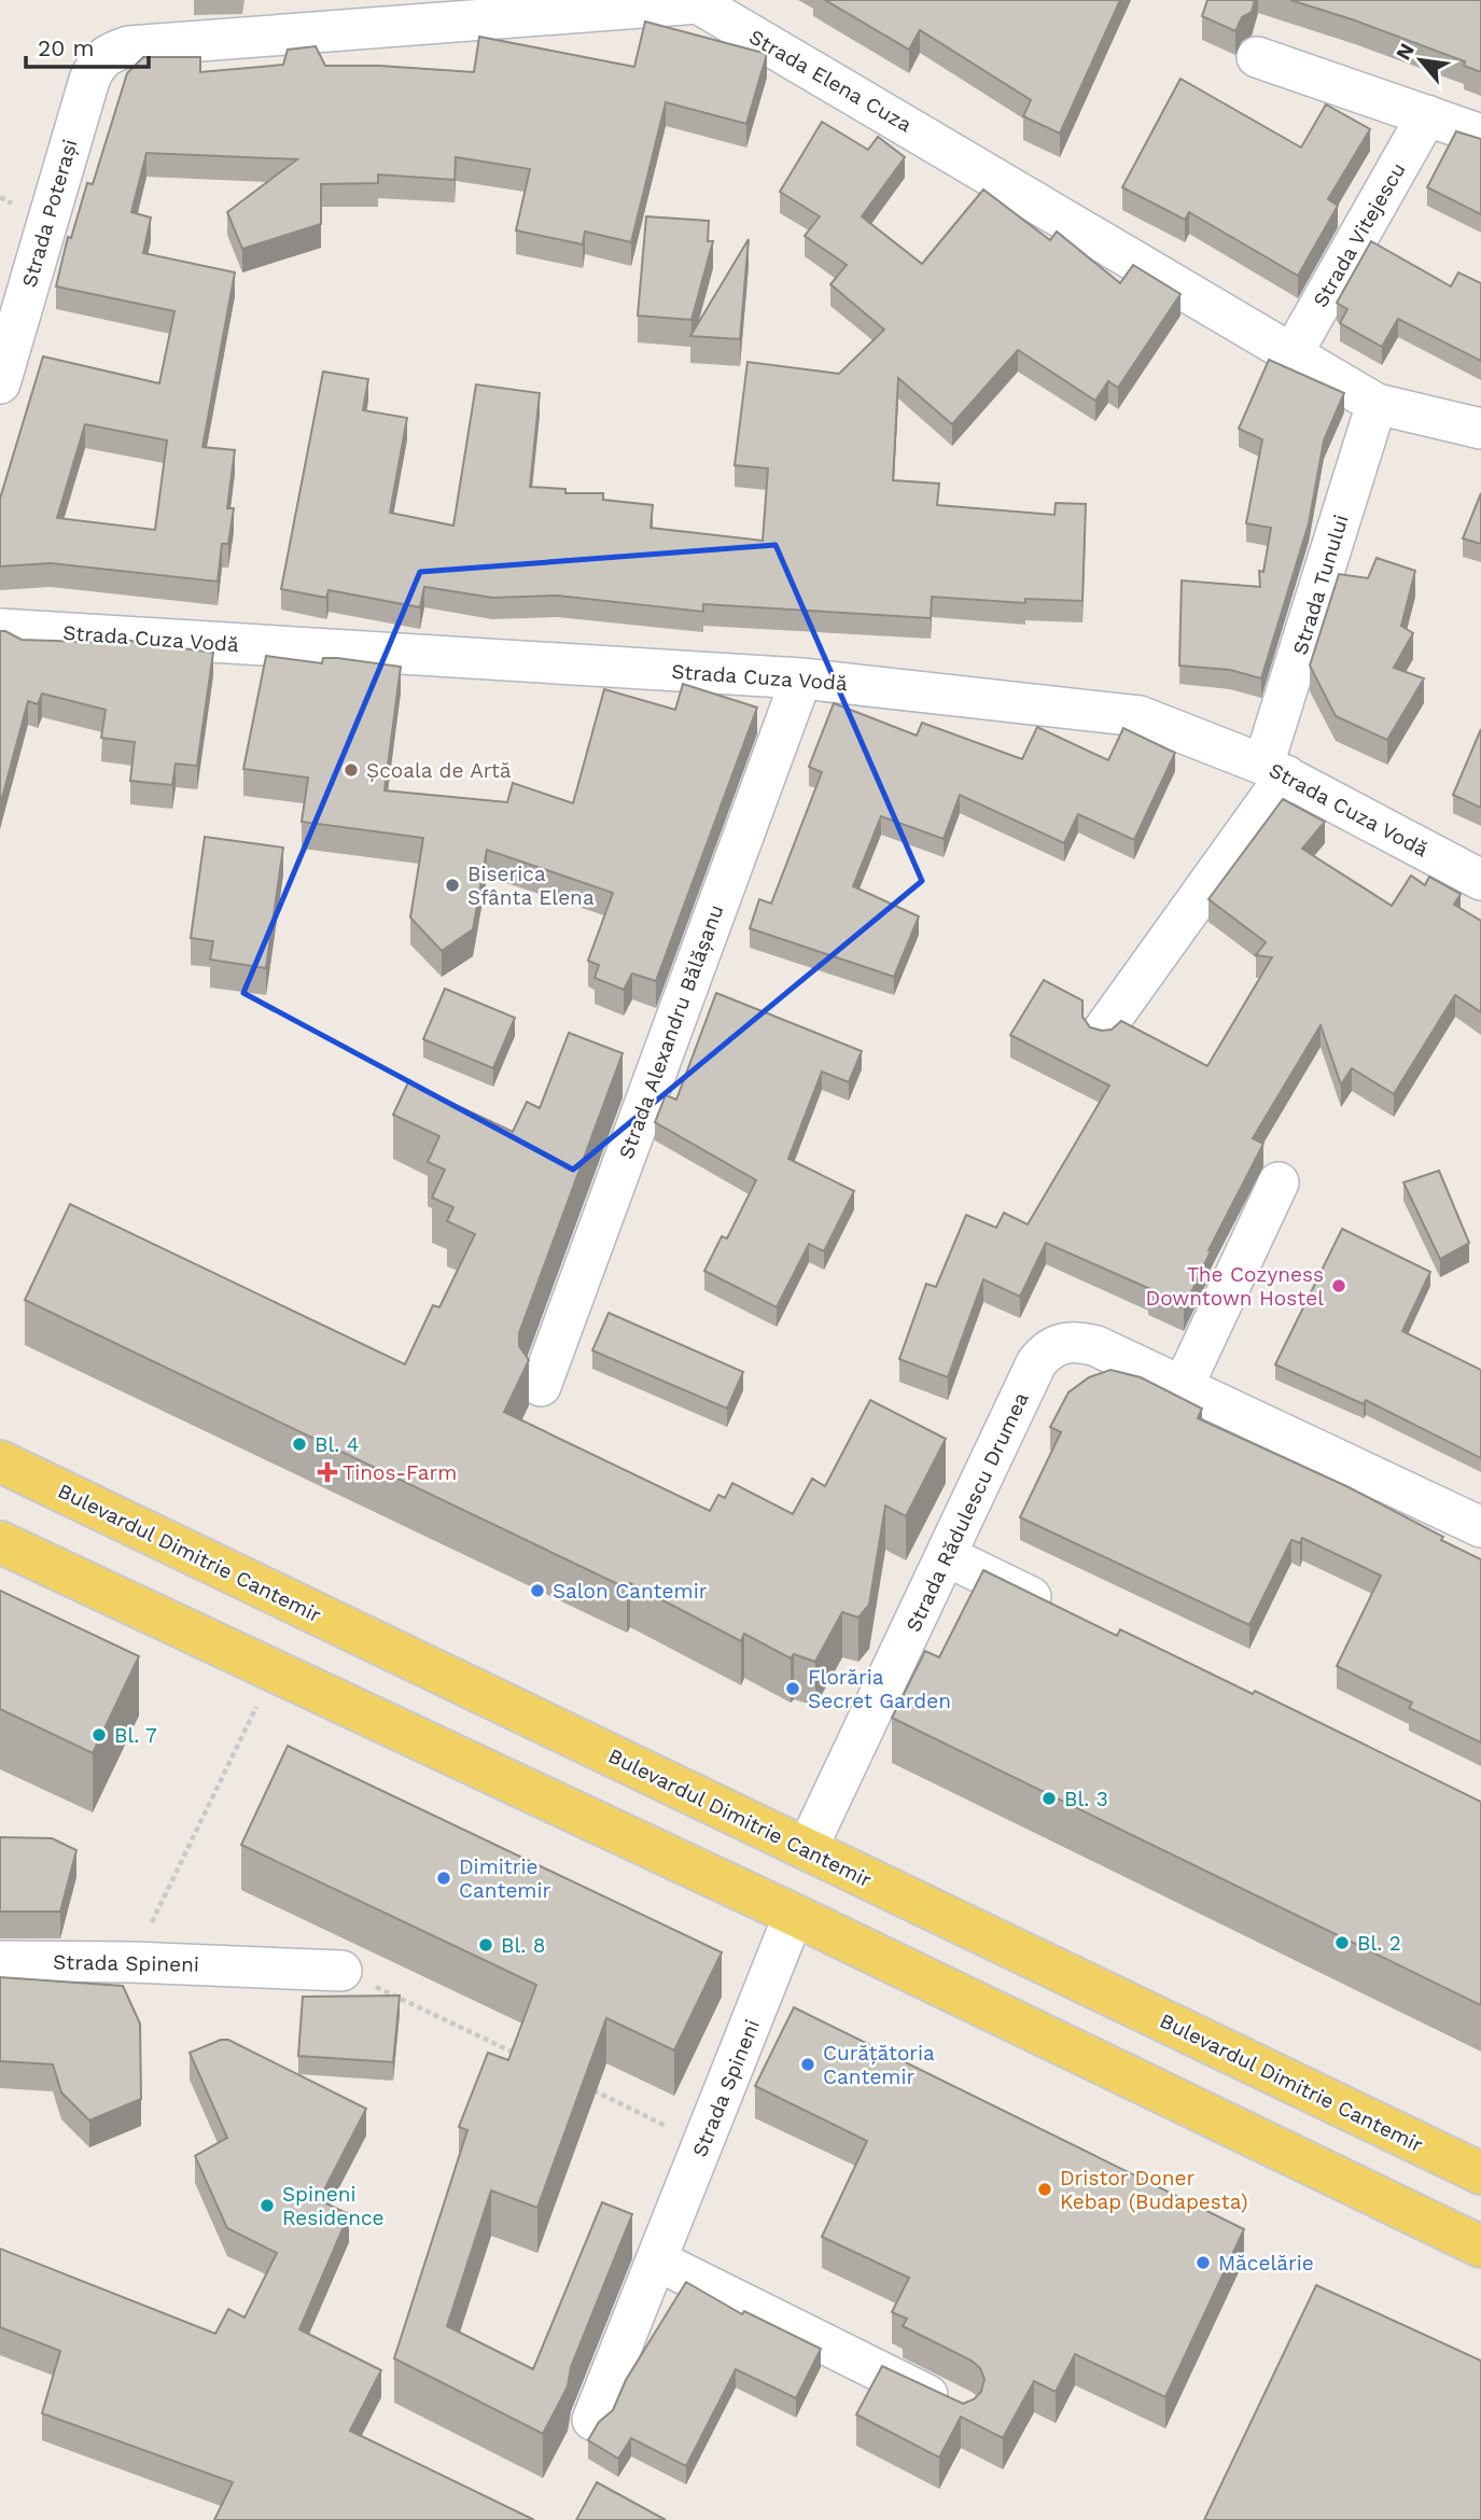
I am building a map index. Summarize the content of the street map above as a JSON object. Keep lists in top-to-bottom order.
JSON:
{
  "streets": {
    "main road": ["Bulevardul Dimitrie Cantemir"],
    "street": [
      "Strada Elena Cuza",
      "Strada Poterași",
      "Strada Vitejescu",
      "Strada Tunului",
      "Strada Cuza Vodă",
      "Strada Alexandru Bălășanu",
      "Strada Rădulescu Drumea",
      "Strada Spineni"
    ]
  },
  "crossings": [
    ["Strada Elena Cuza", "Strada Poterași"],
    ["Strada Elena Cuza", "Strada Vitejescu"],
    ["Strada Elena Cuza", "Strada Tunului"],
    ["Strada Tunului", "Strada Cuza Vodă"],
    ["Strada Cuza Vodă", "Strada Alexandru Bălășanu"],
    ["Strada Rădulescu Drumea", "Bulevardul Dimitrie Cantemir"]
  ],
  "places": {
    "other": [
      "Școala de Artă",
      "Biserica Sfânta Elena",
      "The Cozyness Downtown Hostel",
      "Bl. 4",
      "Salon Cantemir",
      "Florăria Secret Garden",
      "Bl. 7",
      "Bl. 3",
      "Dimitrie Cantemir",
      "Bl. 2",
      "Bl. 8",
      "Curățătoria Cantemir",
      "Dristor Doner Kebap (Budapesta)",
      "Spineni Residence",
      "Măcelărie"
    ],
    "health": ["Tinos-Farm"]
  },
  "scale_bar": "20 m",
  "north": "top left"
}
